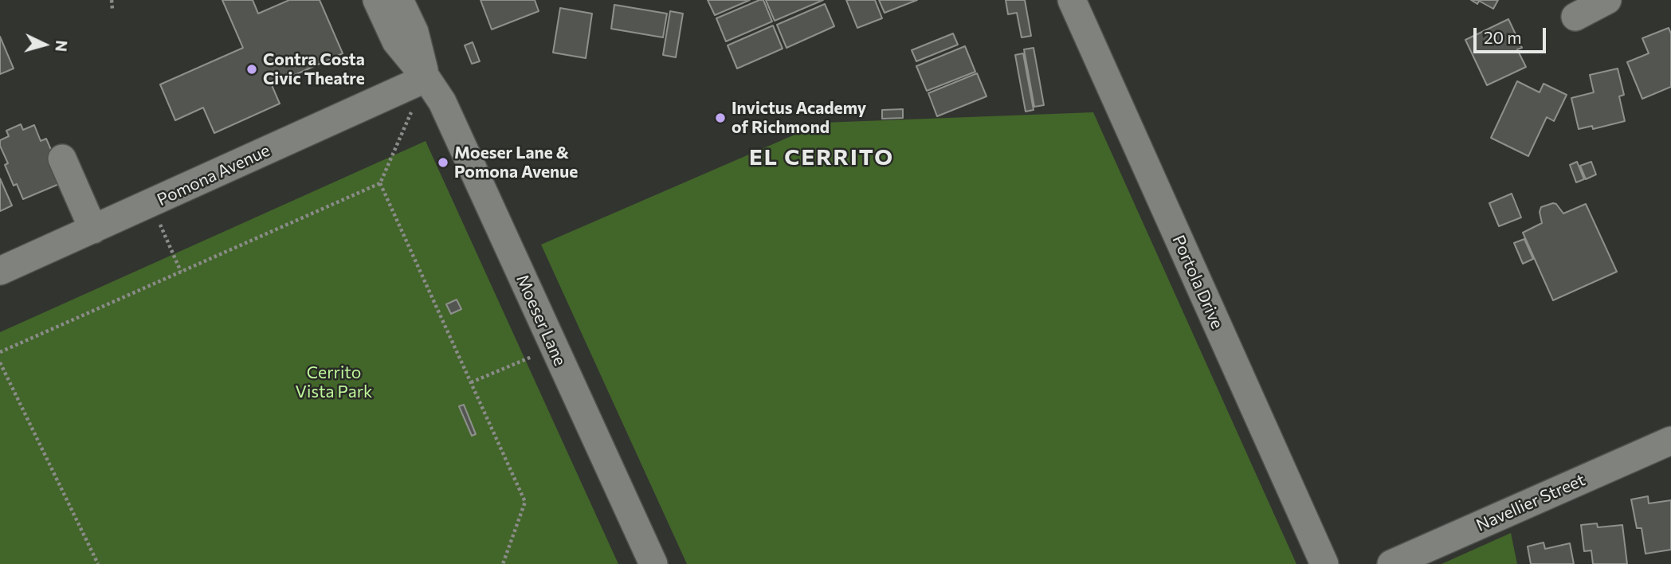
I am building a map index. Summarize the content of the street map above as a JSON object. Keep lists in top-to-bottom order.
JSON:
{
  "streets": {
    "street": [
      "Pomona Avenue",
      "Portola Drive",
      "Moeser Lane",
      "Navellier Street"
    ]
  },
  "crossings": [
    ["Pomona Avenue", "Moeser Lane"]
  ],
  "districts": ["EL CERRITO"],
  "parks": ["Cerrito Vista Park"],
  "places": ["Contra Costa Civic Theatre", "Invictus Academy of Richmond", "Moeser Lane & Pomona Avenue"],
  "scale_bar": "20 m",
  "north": "right"
}
